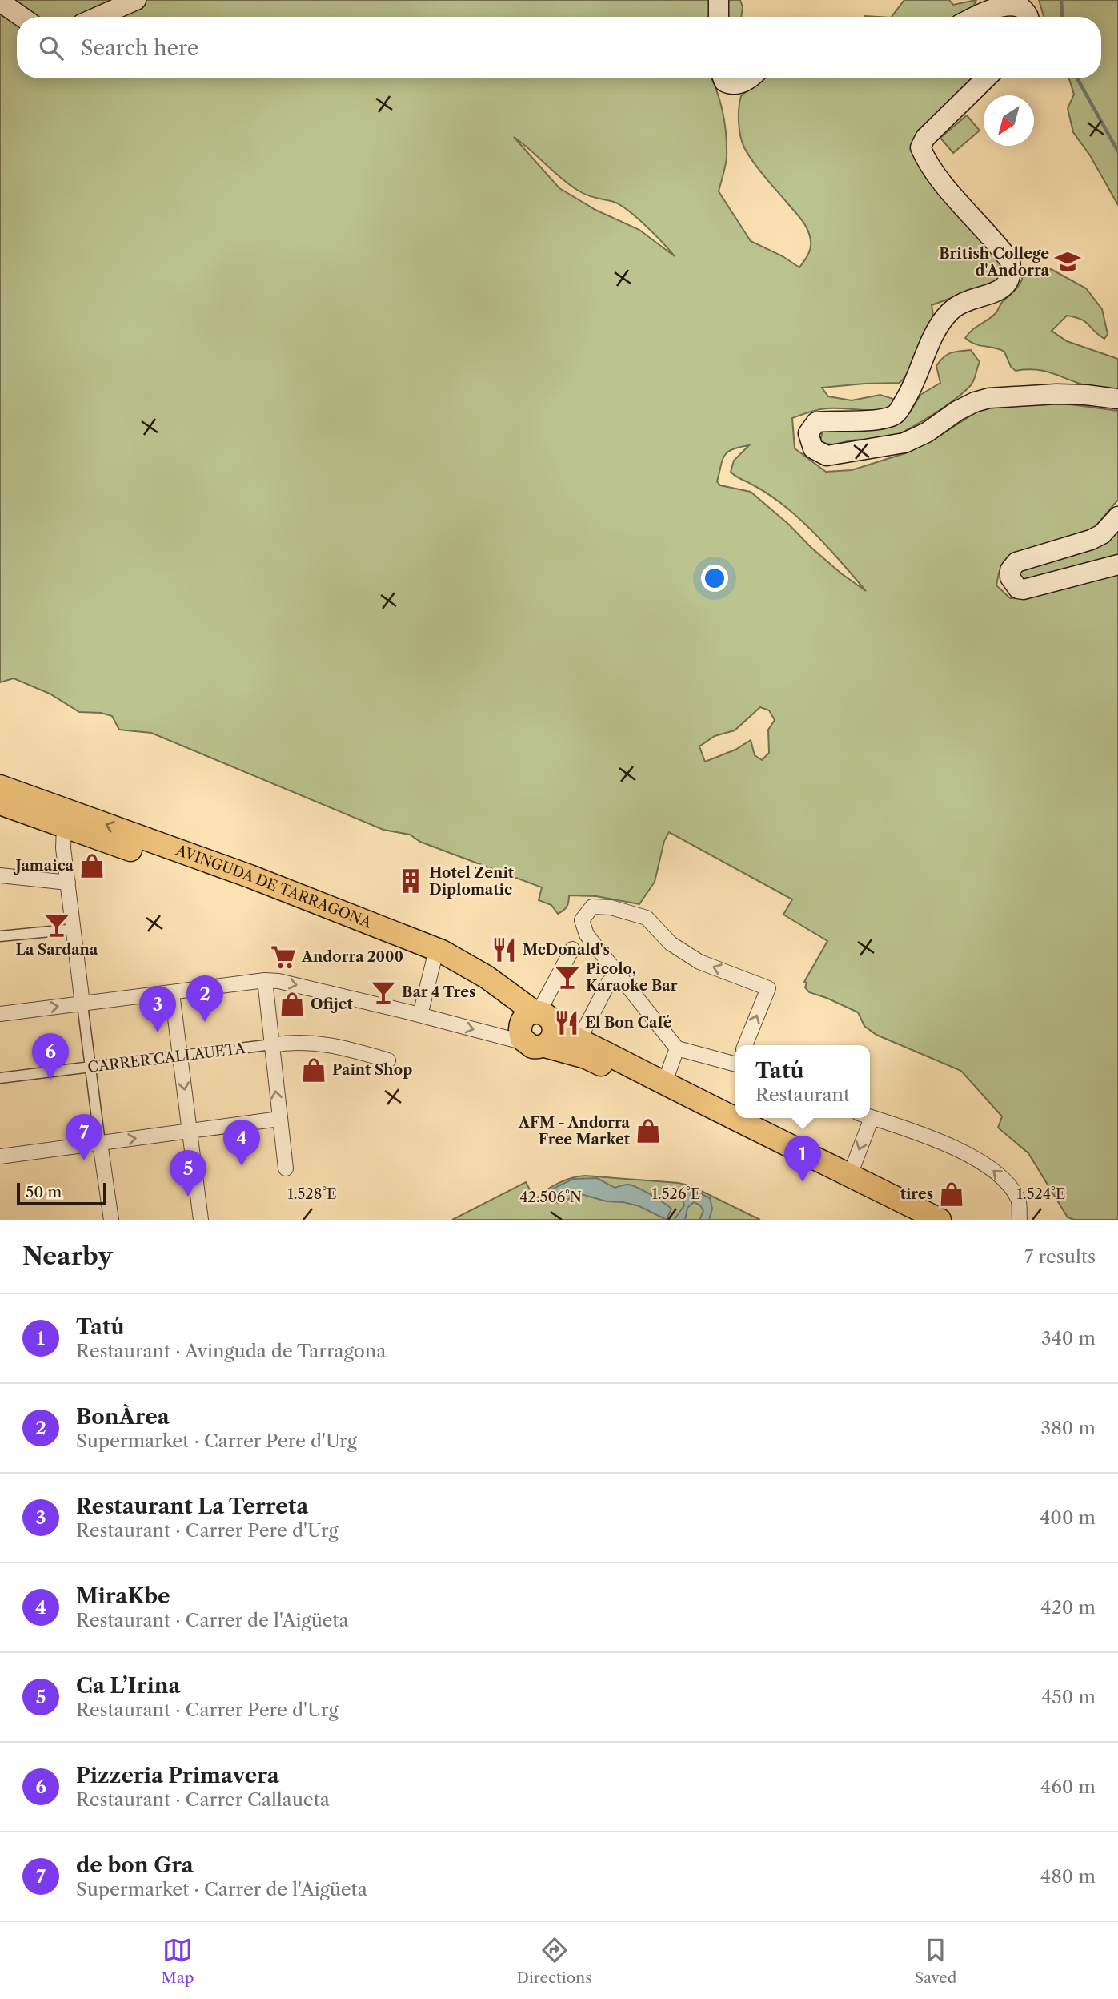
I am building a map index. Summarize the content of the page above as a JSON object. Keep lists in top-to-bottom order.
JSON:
{
  "streets": {
    "highway": ["AVINGUDA DE TARRAGONA"],
    "street": ["CARRER CALLAUETA"]
  },
  "places": {
    "school or university": ["British College d'Andorra"],
    "shop": [
      "Jamaica",
      "Ofijet",
      "Paint Shop",
      "AFM - Andorra Free Market",
      "tires"
    ],
    "building": ["Hotel Zenit Diplomatic"],
    "bar": ["La Sardana", "Picolo, Karaoke Bar", "Bar 4 Tres"],
    "restaurant": ["McDonald's", "El Bon Café"],
    "supermarket": ["Andorra 2000"]
  },
  "scale_bar": "50 m",
  "north": "bottom left",
  "page": {
    "search": "Search here",
    "pins": [
      "2",
      "3",
      "6",
      "7",
      "4",
      "1",
      "5"
    ],
    "popup": ["Tatú", "Restaurant"],
    "scale": "50 m",
    "heading": ["Nearby", "7 results"],
    "list": [
      {
        "mark": "1",
        "name": "Tatú",
        "note": "Restaurant · Avinguda de Tarragona",
        "value": "340 m"
      },
      {
        "mark": "2",
        "name": "BonÀrea",
        "note": "Supermarket · Carrer Pere d'Urg",
        "value": "380 m"
      },
      {
        "mark": "3",
        "name": "Restaurant La Terreta",
        "note": "Restaurant · Carrer Pere d'Urg",
        "value": "400 m"
      },
      {
        "mark": "4",
        "name": "MiraKbe",
        "note": "Restaurant · Carrer de l'Aigüeta",
        "value": "420 m"
      },
      {
        "mark": "5",
        "name": "Ca L’Irina",
        "note": "Restaurant · Carrer Pere d'Urg",
        "value": "450 m"
      },
      {
        "mark": "6",
        "name": "Pizzeria Primavera",
        "note": "Restaurant · Carrer Callaueta",
        "value": "460 m"
      },
      {
        "mark": "7",
        "name": "de bon Gra",
        "note": "Supermarket · Carrer de l'Aigüeta",
        "value": "480 m"
      }
    ],
    "nav": ["Map", "Directions", "Saved"]
  },
  "coordinates": [
    "1.528°E",
    "1.526°E",
    "1.524°E",
    "42.506°N"
  ]
}
